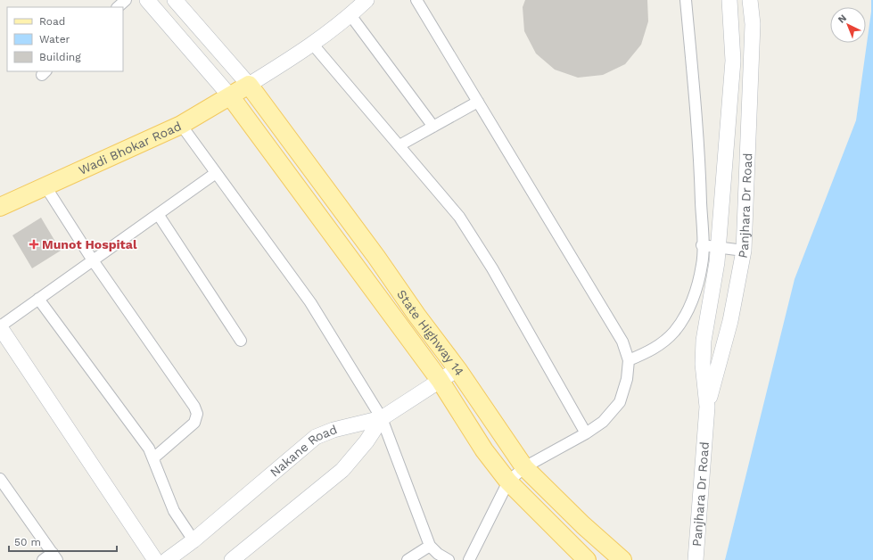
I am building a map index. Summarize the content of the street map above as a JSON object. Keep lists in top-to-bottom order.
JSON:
{
  "streets": {
    "main road": ["Wadi Bhokar Road", "State Highway 14"],
    "street": ["Panjhara Dr Road", "Nakane Road"]
  },
  "crossings": [
    ["Wadi Bhokar Road", "State Highway 14"],
    ["State Highway 14", "Nakane Road"]
  ],
  "places": {
    "health": ["Munot Hospital"]
  },
  "legend": ["Road", "Water", "Building"],
  "scale_bar": "50 m",
  "north": "top left"
}
